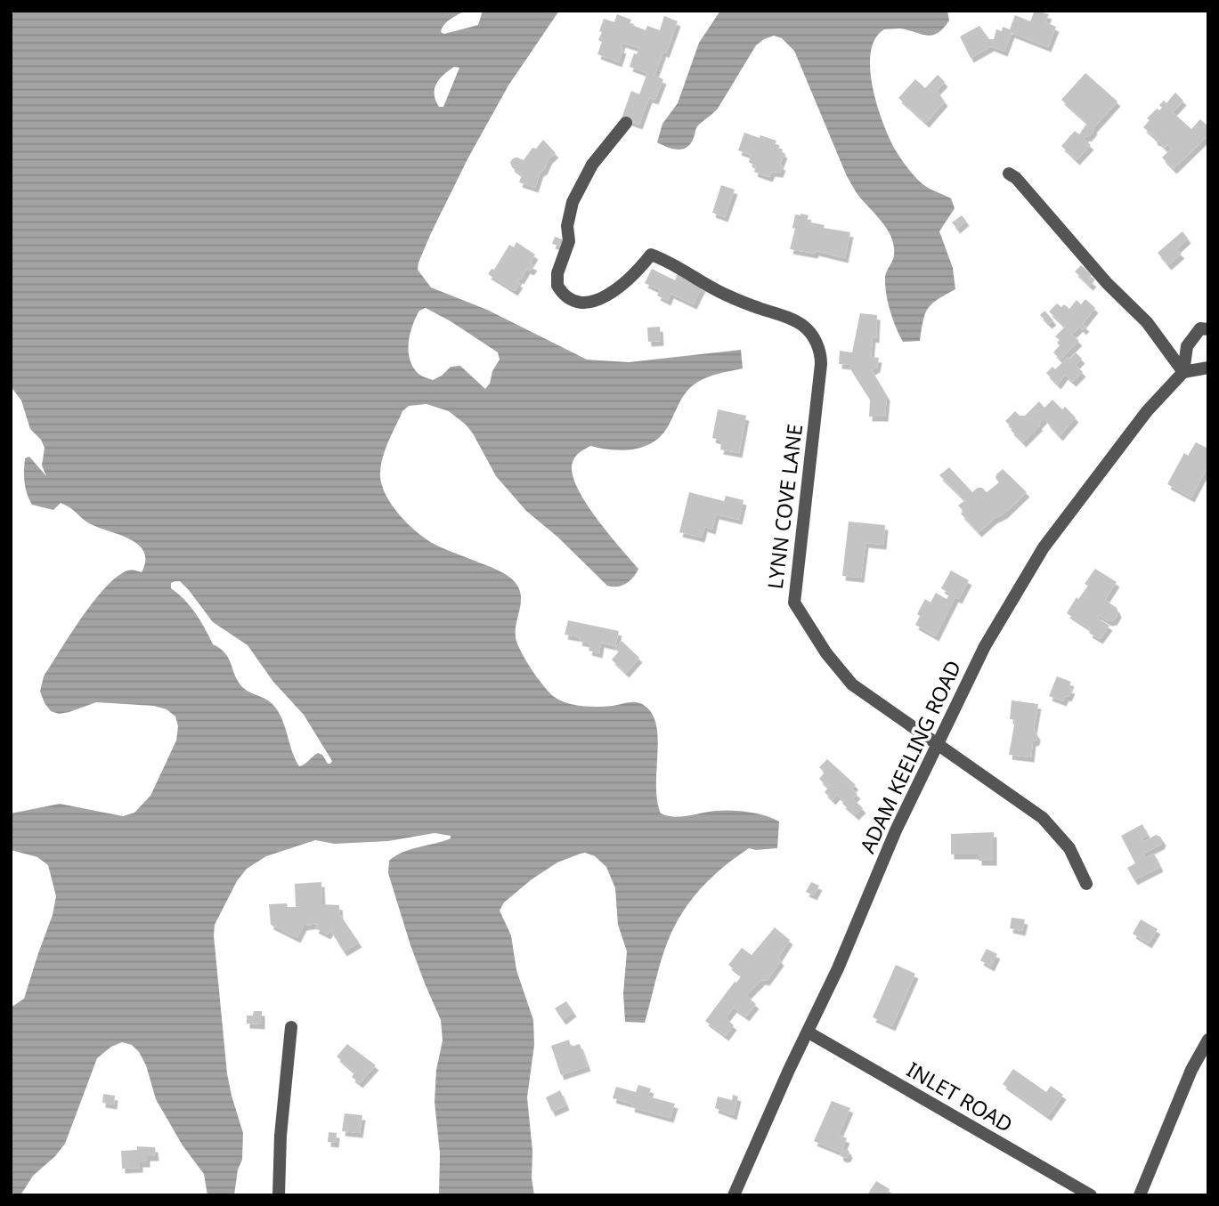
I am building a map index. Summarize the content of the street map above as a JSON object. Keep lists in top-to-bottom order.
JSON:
{
  "streets": {
    "street": ["LYNN COVE LANE", "ADAM KEELING ROAD", "INLET ROAD"]
  },
  "crossings": [
    ["LYNN COVE LANE", "ADAM KEELING ROAD"],
    ["ADAM KEELING ROAD", "INLET ROAD"]
  ]
}
